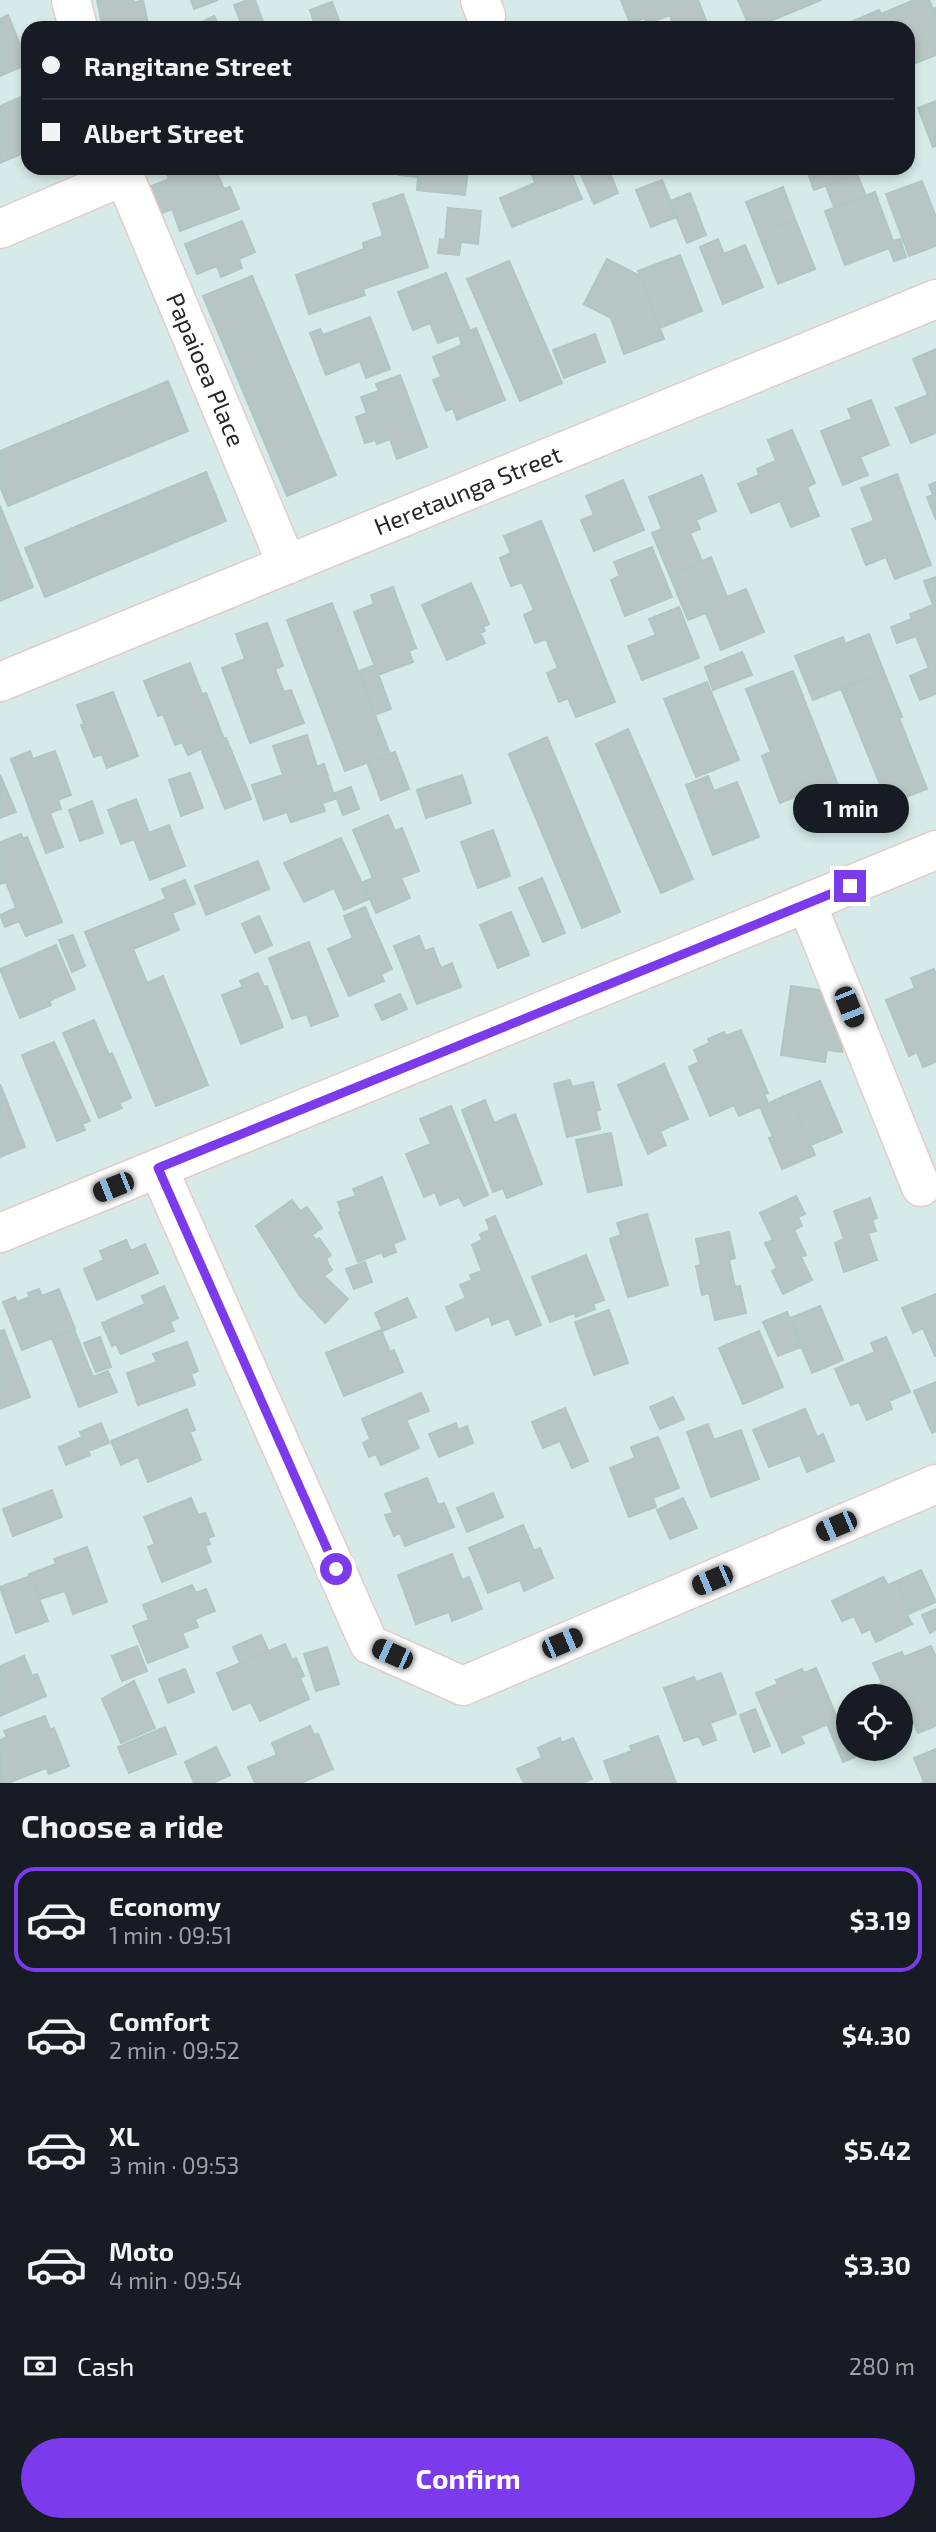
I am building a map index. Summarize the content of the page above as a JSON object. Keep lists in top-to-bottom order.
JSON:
{
  "streets": {
    "street": ["Papaioea Place", "Heretaunga Street"]
  },
  "crossings": [
    ["Papaioea Place", "Heretaunga Street"]
  ],
  "page": {
    "banner": ["Rangitane Street", "Albert Street"],
    "bubble": "1 min",
    "heading": "Choose a ride",
    "list": [
      {
        "name": "Economy",
        "note": "1 min · 09:51",
        "value": "$3.19"
      },
      {
        "name": "Comfort",
        "note": "2 min · 09:52",
        "value": "$4.30"
      },
      {
        "name": "XL",
        "note": "3 min · 09:53",
        "value": "$5.42"
      },
      {
        "name": "Moto",
        "note": "4 min · 09:54",
        "value": "$3.30"
      }
    ],
    "pay": ["Cash", "280 m"],
    "buttons": "Confirm"
  }
}
